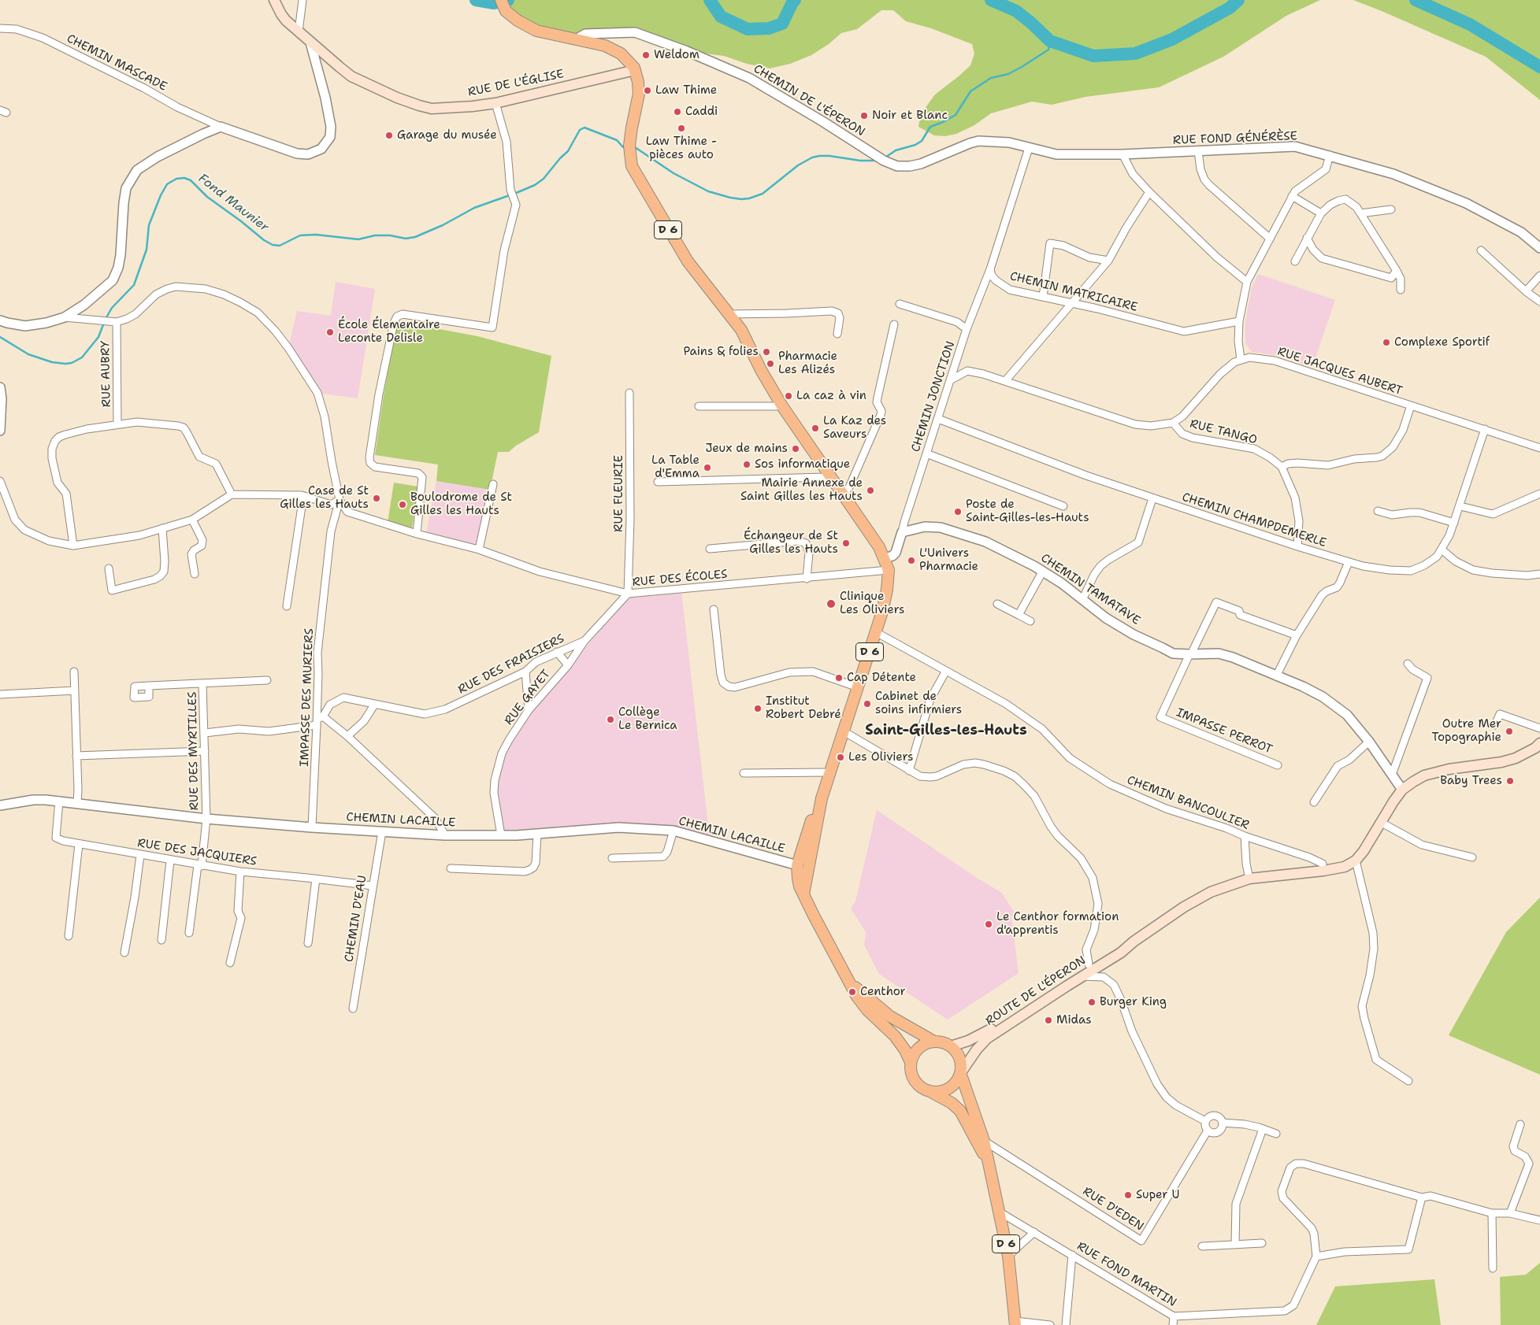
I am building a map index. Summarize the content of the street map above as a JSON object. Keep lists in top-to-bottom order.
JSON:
{
  "streets": {
    "main road": ["RUE DE L'ÉGLISE", "D 6", "ROUTE DE L'ÉPERON"],
    "street": [
      "CHEMIN MASCADE",
      "CHEMIN DE L'ÉPERON",
      "RUE FOND GÉNÉRÈSE",
      "CHEMIN MATRICAIRE",
      "RUE JACQUES AUBERT",
      "RUE AUBRY",
      "CHEMIN JONCTION",
      "RUE TANGO",
      "RUE FLEURIE",
      "CHEMIN CHAMPDEMERLE",
      "RUE DES ÉCOLES",
      "CHEMIN TAMATAVE",
      "RUE DES FRAISIERS",
      "IMPASSE DES MURIERS",
      "RUE GAYET",
      "IMPASSE PERROT",
      "RUE DES MYRTILLES",
      "CHEMIN BANCOULIER",
      "CHEMIN LACAILLE",
      "RUE DES JACQUIERS",
      "CHEMIN D'EAU",
      "RUE D'EDEN",
      "RUE FOND MARTIN"
    ]
  },
  "crossings": [
    ["RUE DE L'ÉGLISE", "D 6"],
    ["CHEMIN DE L'ÉPERON", "RUE FOND GÉNÉRÈSE"],
    ["CHEMIN DE L'ÉPERON", "D 6"],
    ["D 6", "RUE DES ÉCOLES"],
    ["D 6", "CHEMIN BANCOULIER"],
    ["D 6", "CHEMIN LACAILLE"],
    ["D 6", "ROUTE DE L'ÉPERON"],
    ["D 6", "RUE D'EDEN"],
    ["D 6", "RUE FOND MARTIN"],
    ["CHEMIN MATRICAIRE", "CHEMIN JONCTION"],
    ["RUE JACQUES AUBERT", "CHEMIN CHAMPDEMERLE"],
    ["CHEMIN JONCTION", "CHEMIN CHAMPDEMERLE"],
    ["CHEMIN JONCTION", "CHEMIN TAMATAVE"],
    ["RUE TANGO", "CHEMIN CHAMPDEMERLE"],
    ["RUE FLEURIE", "RUE DES ÉCOLES"],
    ["RUE FLEURIE", "RUE GAYET"],
    ["RUE DES ÉCOLES", "IMPASSE DES MURIERS"],
    ["RUE DES ÉCOLES", "RUE GAYET"],
    ["CHEMIN TAMATAVE", "IMPASSE PERROT"],
    ["CHEMIN TAMATAVE", "ROUTE DE L'ÉPERON"],
    ["RUE DES FRAISIERS", "IMPASSE DES MURIERS"],
    ["RUE DES FRAISIERS", "RUE GAYET"],
    ["IMPASSE DES MURIERS", "CHEMIN LACAILLE"],
    ["RUE GAYET", "CHEMIN LACAILLE"],
    ["RUE DES MYRTILLES", "CHEMIN LACAILLE"],
    ["RUE DES MYRTILLES", "RUE DES JACQUIERS"],
    ["CHEMIN LACAILLE", "RUE DES JACQUIERS"],
    ["CHEMIN LACAILLE", "CHEMIN D'EAU"],
    ["RUE DES JACQUIERS", "CHEMIN D'EAU"]
  ],
  "districts": ["Saint-Gilles-les-Hauts"],
  "water": ["Fond Maunier"],
  "places": [
    "Weldom",
    "Law Thime",
    "Caddi",
    "Noir et Blanc",
    "Law Thime - pièces auto",
    "Garage du musée",
    "École Élementaire Leconte Delisle",
    "Complexe Sportif",
    "Pains & folies",
    "Pharmacie Les Alizés",
    "La caz à vin",
    "La Kaz des Saveurs",
    "Jeux de mains",
    "Sos informatique",
    "La Table d'Emma",
    "Mairie Annexe de Saint Gilles les Hauts",
    "Case de St Gilles les Hauts",
    "Boulodrome de St Gilles les Hauts",
    "Poste de Saint-Gilles-les-Hauts",
    "Échangeur de St Gilles les Hauts",
    "L'Univers Pharmacie",
    "Clinique Les Oliviers",
    "Cap Détente",
    "Cabinet de soins infirmiers",
    "Institut Robert Debré",
    "Collège Le Bernica",
    "Outre Mer Topographie",
    "Les Oliviers",
    "Baby Trees",
    "Le Centhor formation d'apprentis",
    "Centhor",
    "Burger King",
    "Midas",
    "Super U"
  ]
}
